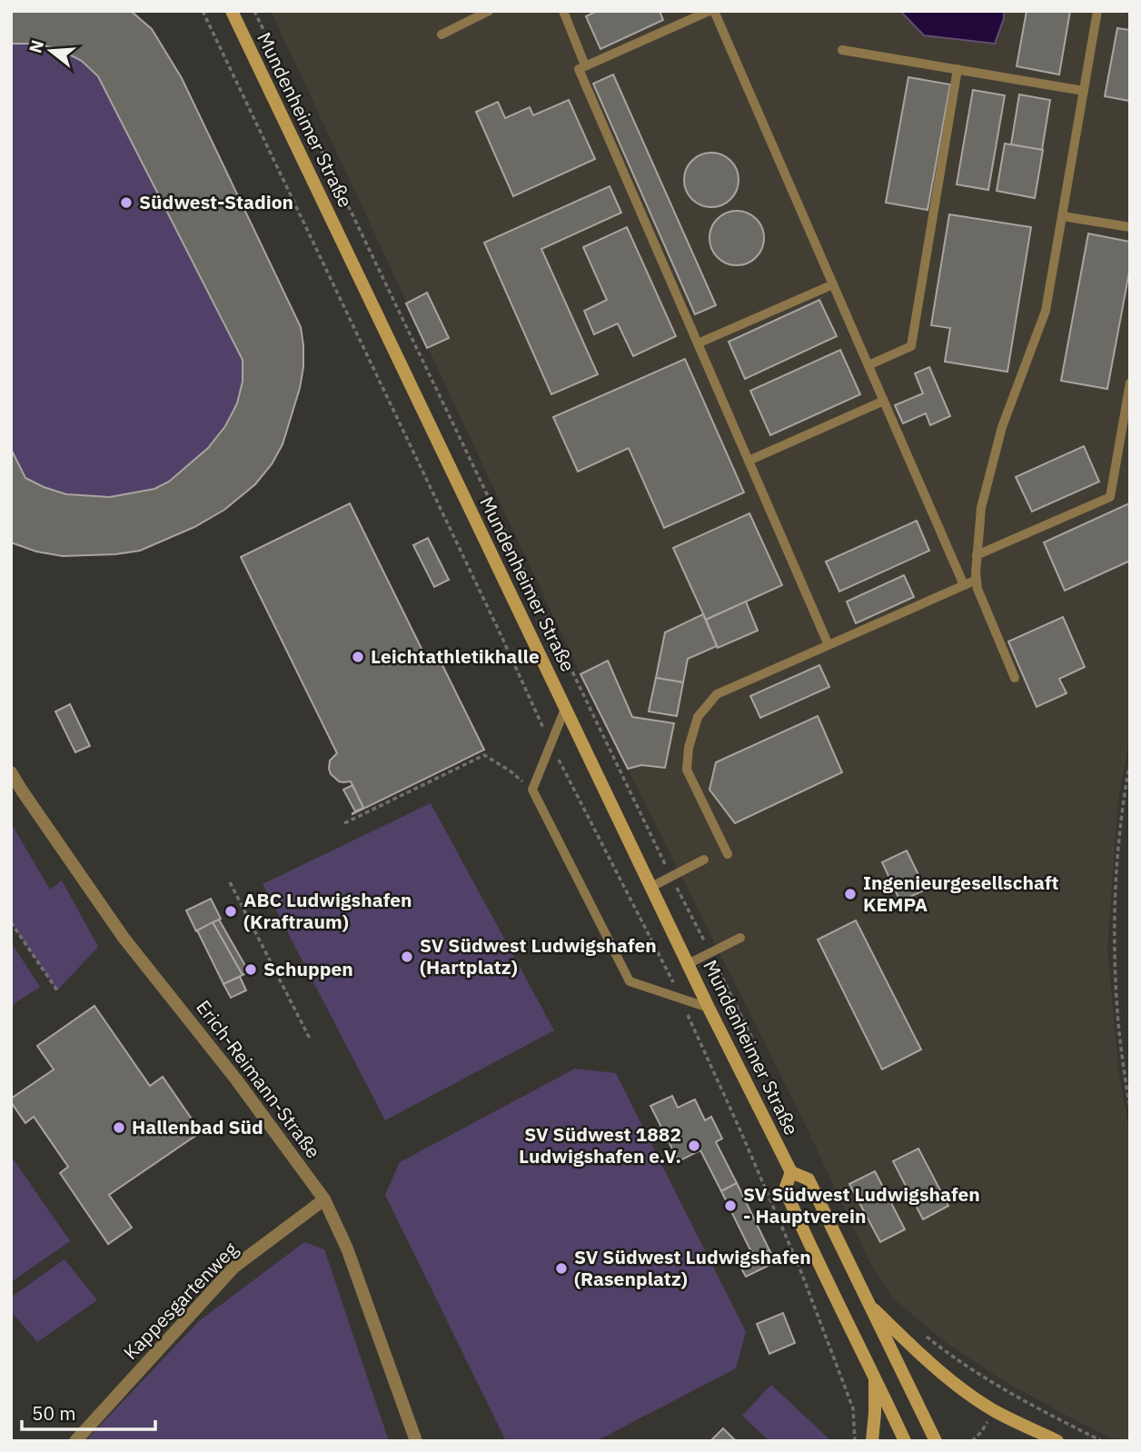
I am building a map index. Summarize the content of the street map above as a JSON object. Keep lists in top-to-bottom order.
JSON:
{
  "streets": {
    "street": ["Mundenheimer Straße", "Erich-Reimann-Straße", "Kappesgartenweg"]
  },
  "crossings": [
    ["Erich-Reimann-Straße", "Kappesgartenweg"]
  ],
  "places": [
    "Südwest-Stadion",
    "Leichtathletikhalle",
    "Ingenieurgesellschaft KEMPA",
    "ABC Ludwigshafen (Kraftraum)",
    "SV Südwest Ludwigshafen (Hartplatz)",
    "Schuppen",
    "Hallenbad Süd",
    "SV Südwest 1882 Ludwigshafen e.V.",
    "SV Südwest Ludwigshafen - Hauptverein",
    "SV Südwest Ludwigshafen (Rasenplatz)"
  ],
  "scale_bar": "50 m",
  "north": "left"
}
